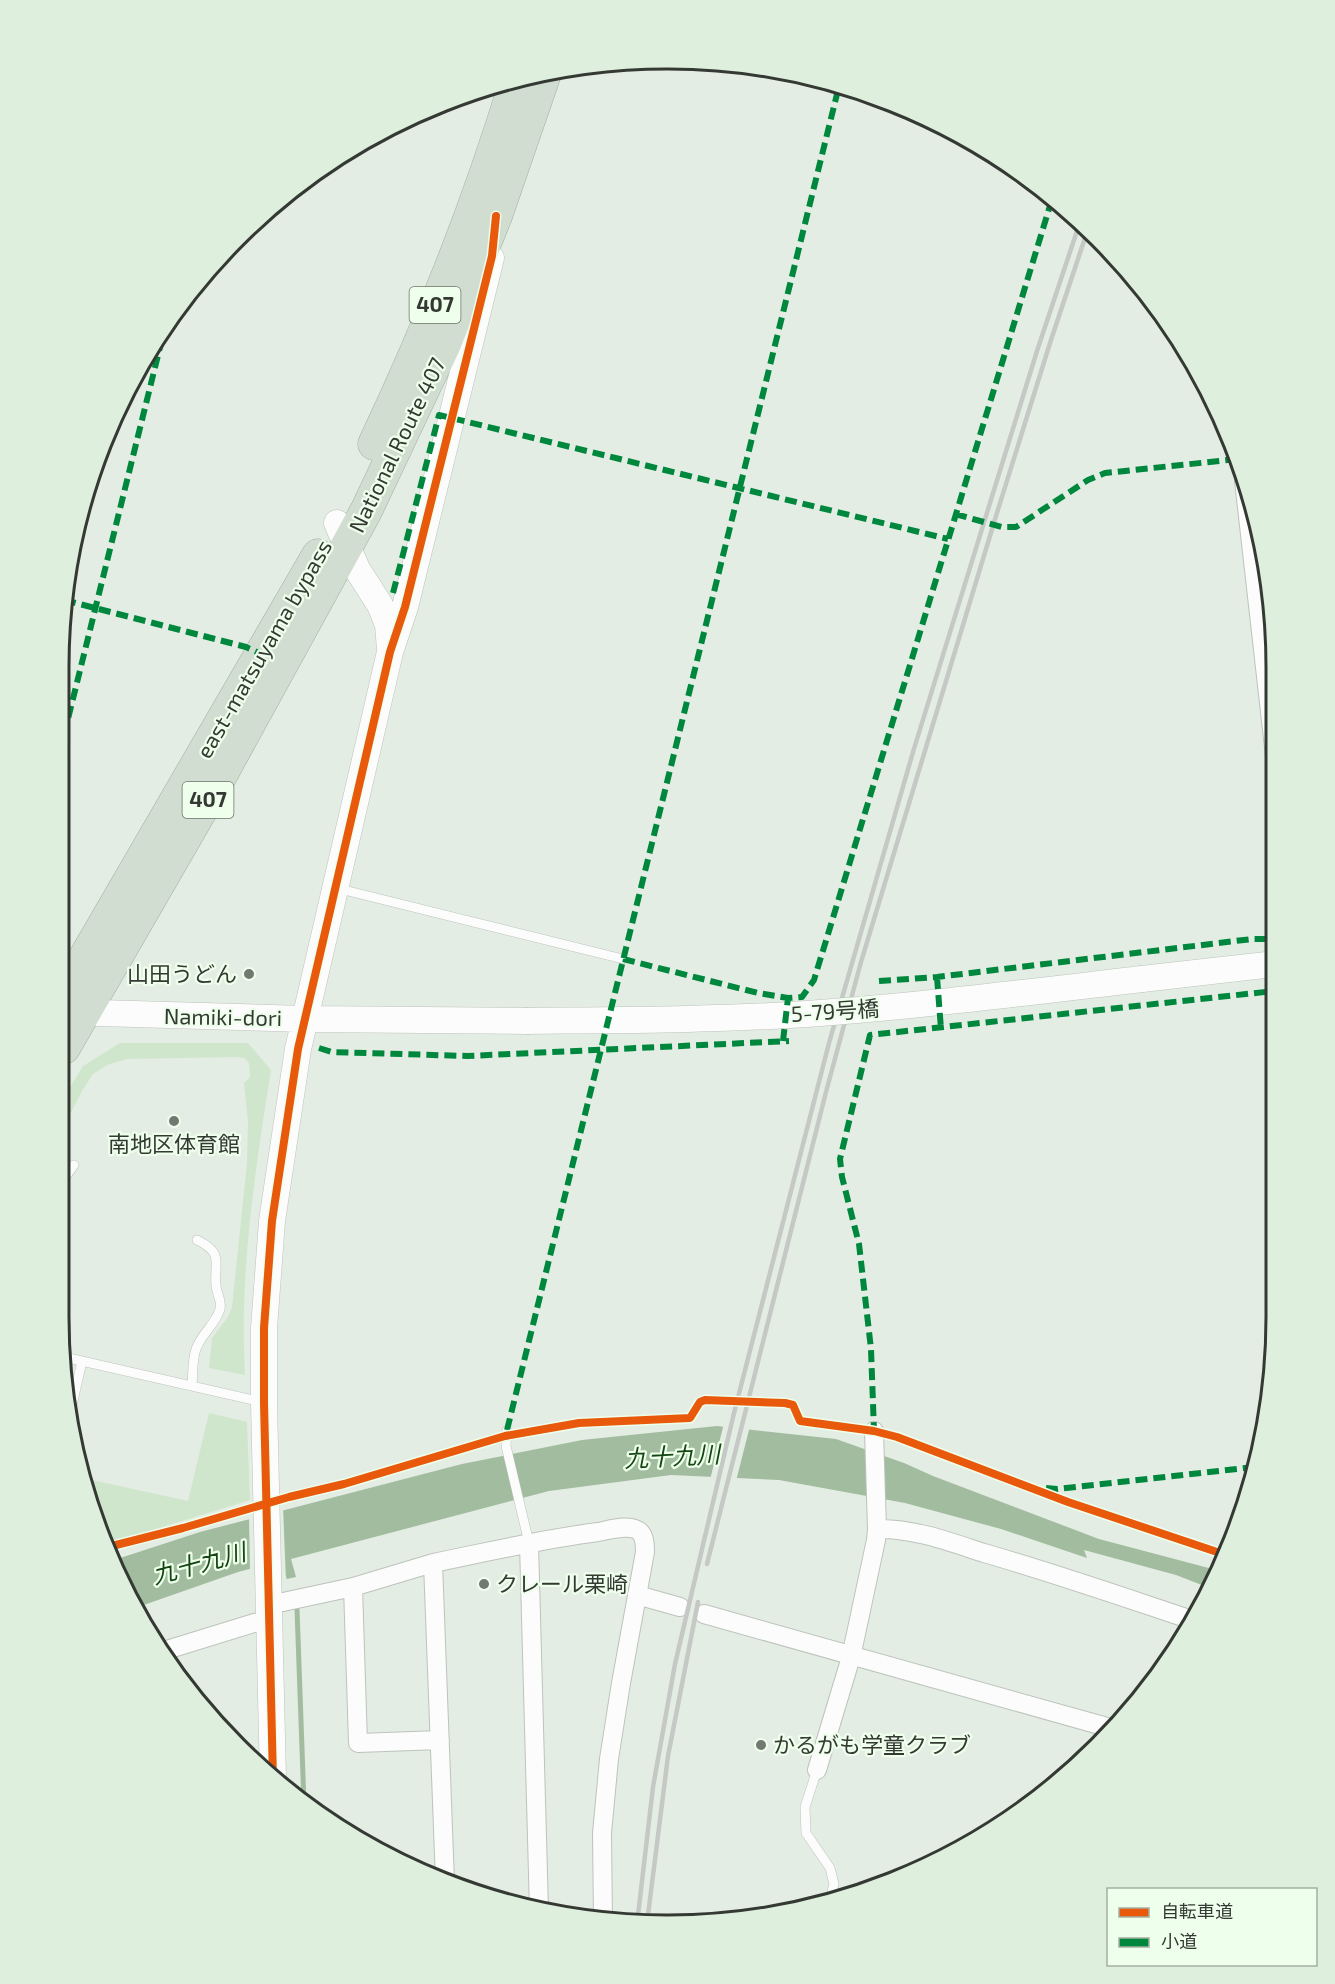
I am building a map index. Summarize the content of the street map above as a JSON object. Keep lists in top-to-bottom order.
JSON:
{
  "streets": {
    "highway": ["407", "National Route 407", "east-matsuyama bypass"],
    "street": ["5-79号橋", "Namiki-dori"]
  },
  "crossings": [
    ["National Route 407", "east-matsuyama bypass"],
    ["east-matsuyama bypass", "Namiki-dori"],
    ["5-79号橋", "Namiki-dori"]
  ],
  "water": ["九十九川"],
  "places": [
    "山田うどん",
    "南地区体育館",
    "クレール栗崎",
    "かるがも学童クラブ"
  ],
  "legend": ["自転車道", "小道"]
}
